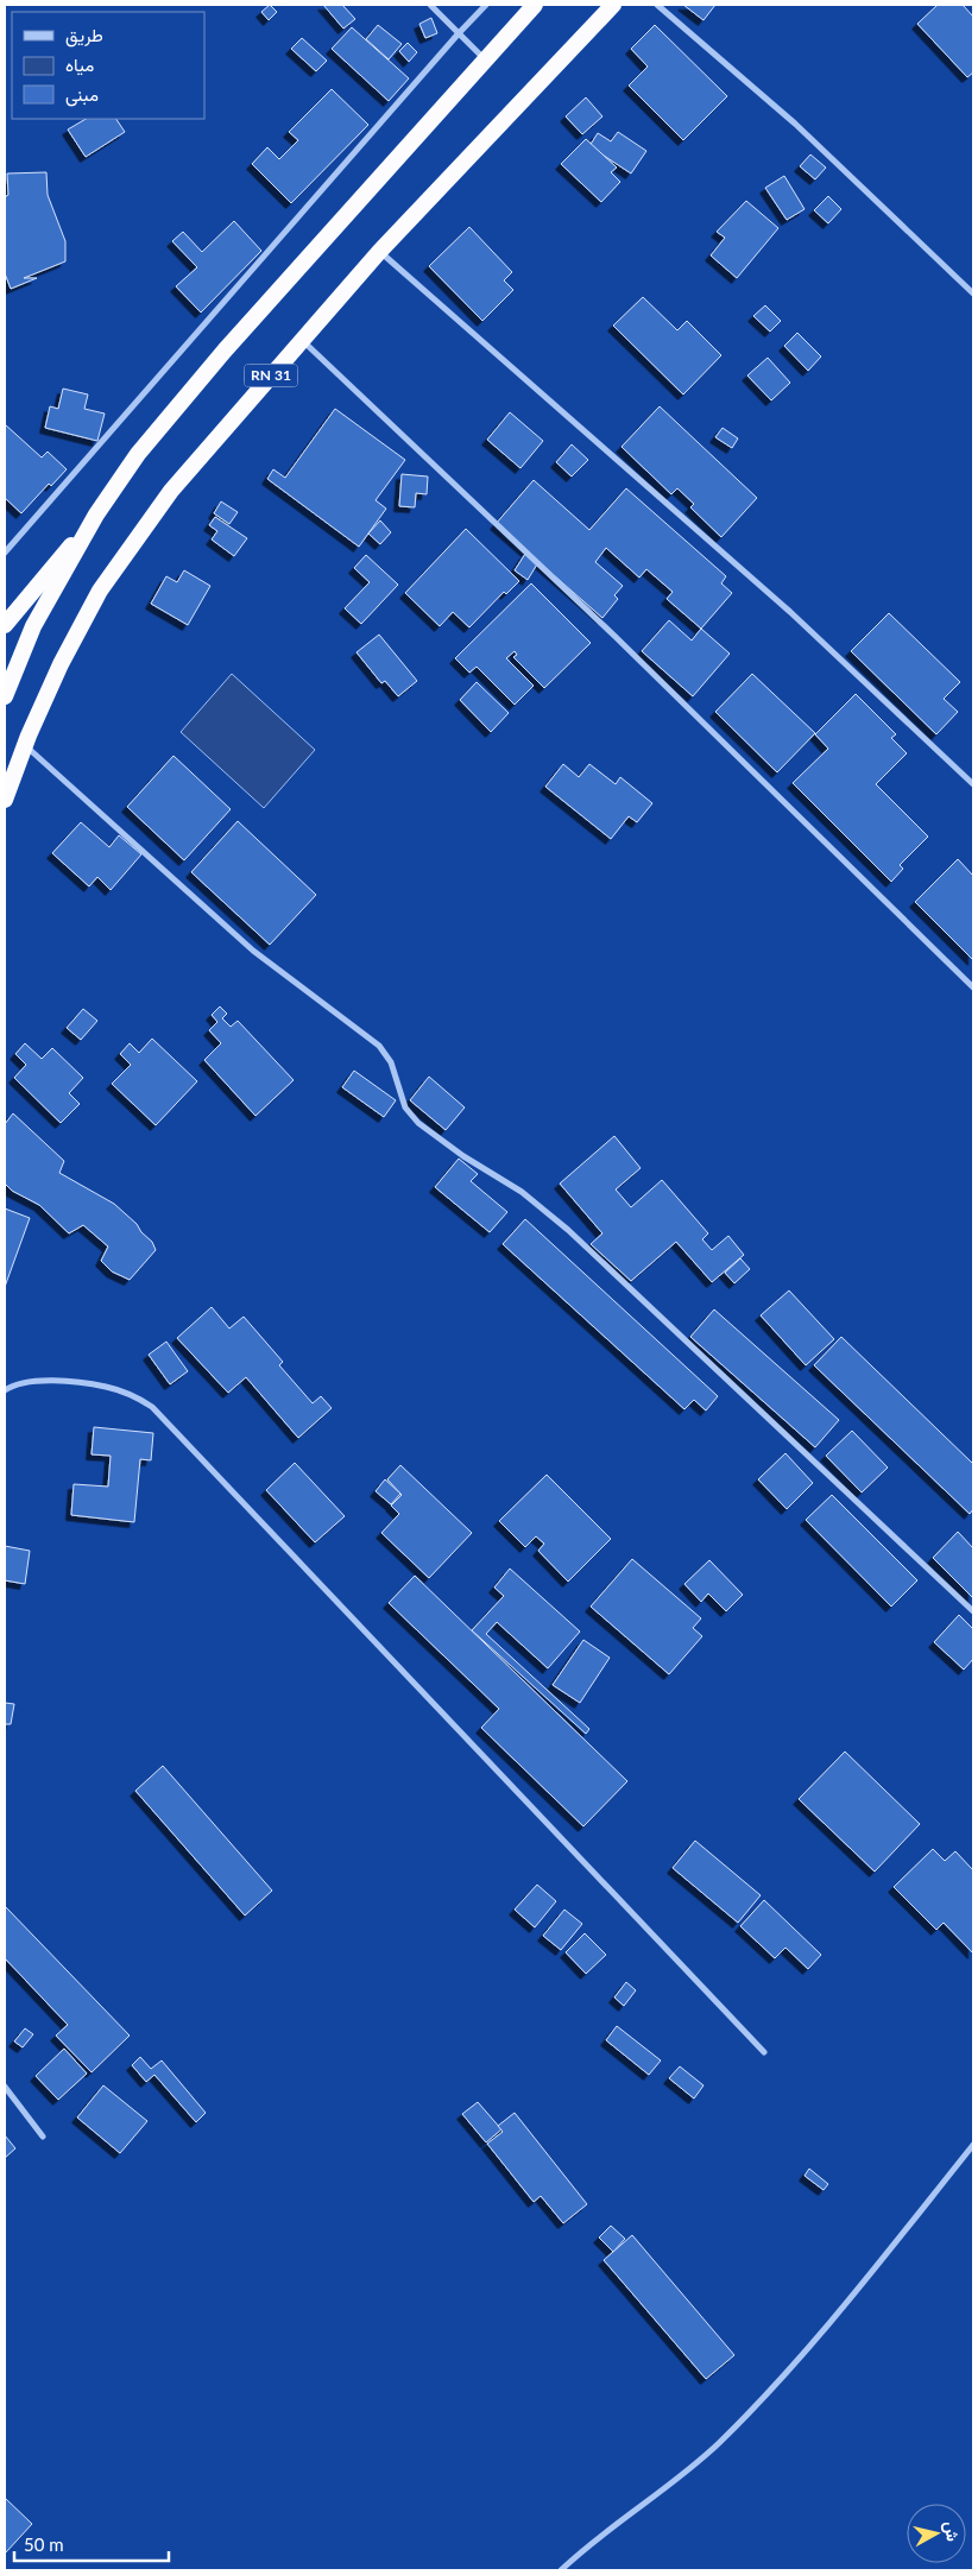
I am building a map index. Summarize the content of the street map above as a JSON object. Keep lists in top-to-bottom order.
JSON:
{
  "streets": {
    "highway": ["RN 31"]
  },
  "legend": ["طريق", "مياه", "مبنى"],
  "scale_bar": "50 m",
  "north": "right"
}
